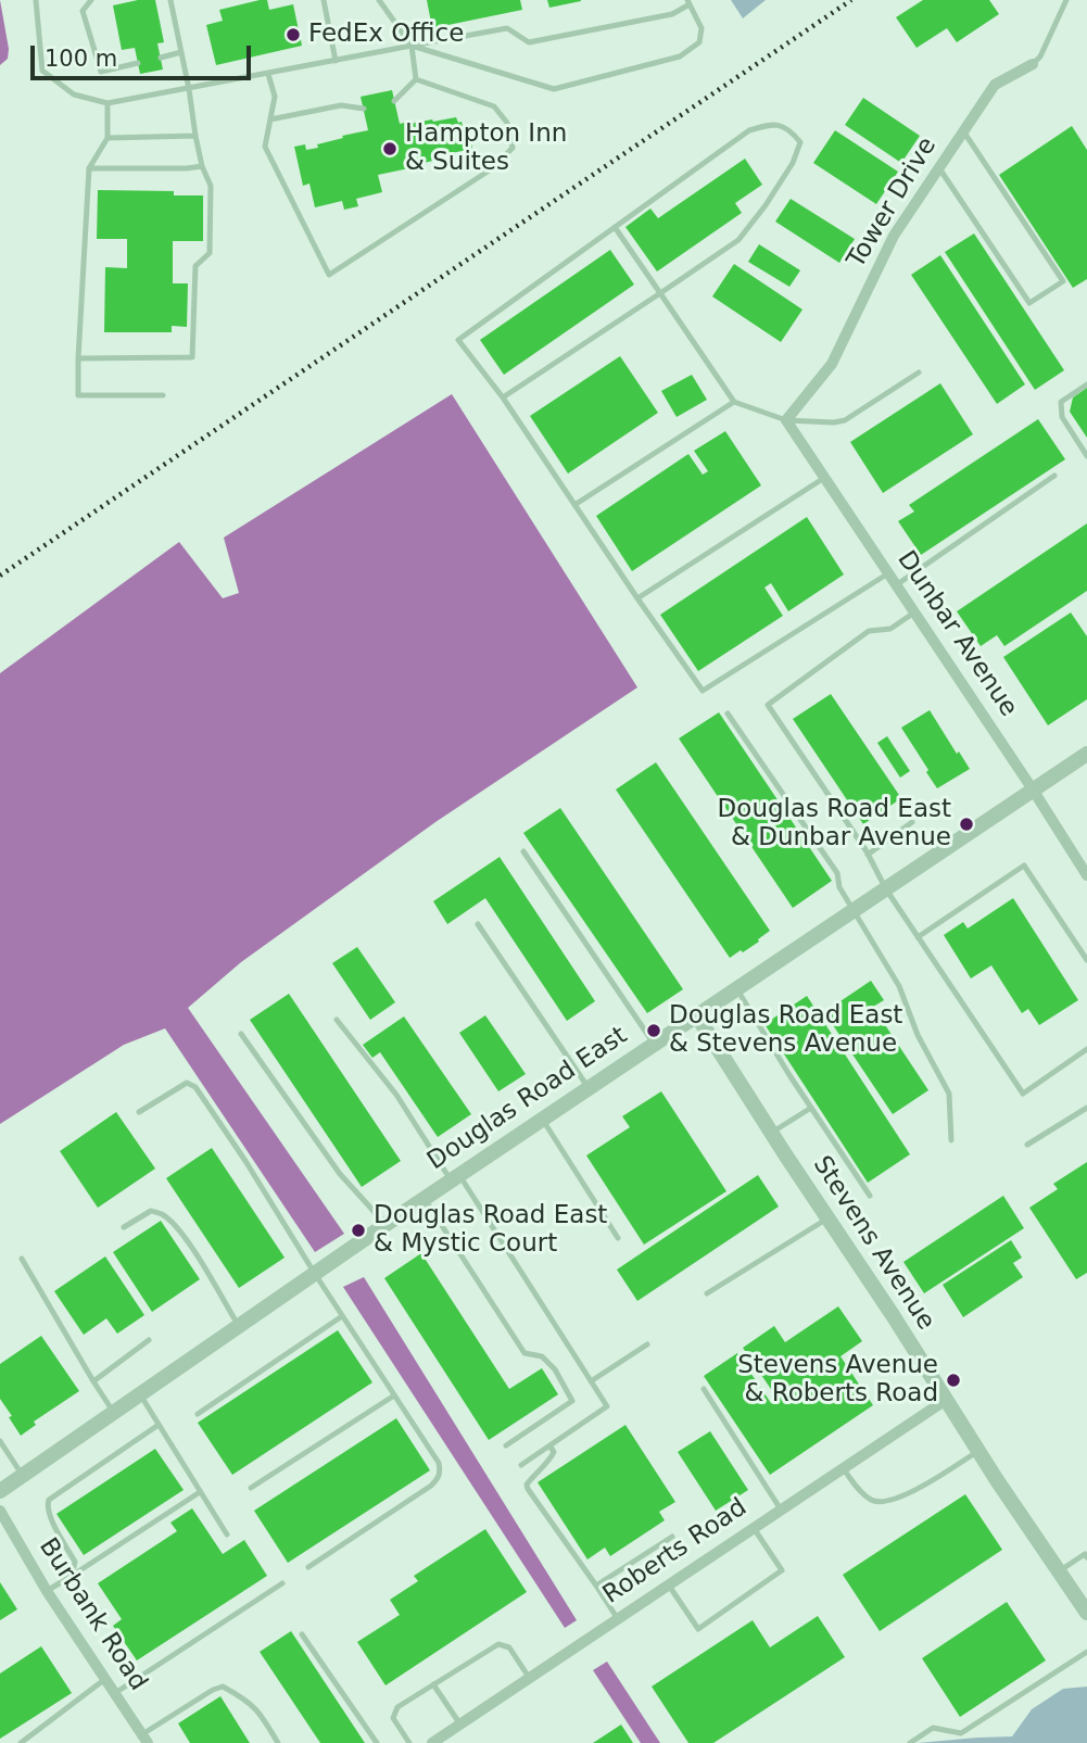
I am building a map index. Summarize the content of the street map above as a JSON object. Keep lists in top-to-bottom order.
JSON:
{
  "streets": {
    "street": [
      "Tower Drive",
      "Dunbar Avenue",
      "Douglas Road East",
      "Stevens Avenue",
      "Roberts Road",
      "Burbank Road"
    ]
  },
  "crossings": [
    ["Tower Drive", "Dunbar Avenue"],
    ["Dunbar Avenue", "Douglas Road East"],
    ["Douglas Road East", "Stevens Avenue"],
    ["Stevens Avenue", "Roberts Road"]
  ],
  "places": [
    "FedEx Office",
    "Hampton Inn & Suites",
    "Douglas Road East & Dunbar Avenue",
    "Douglas Road East & Stevens Avenue",
    "Douglas Road East & Mystic Court",
    "Stevens Avenue & Roberts Road"
  ],
  "scale_bar": "100 m"
}
